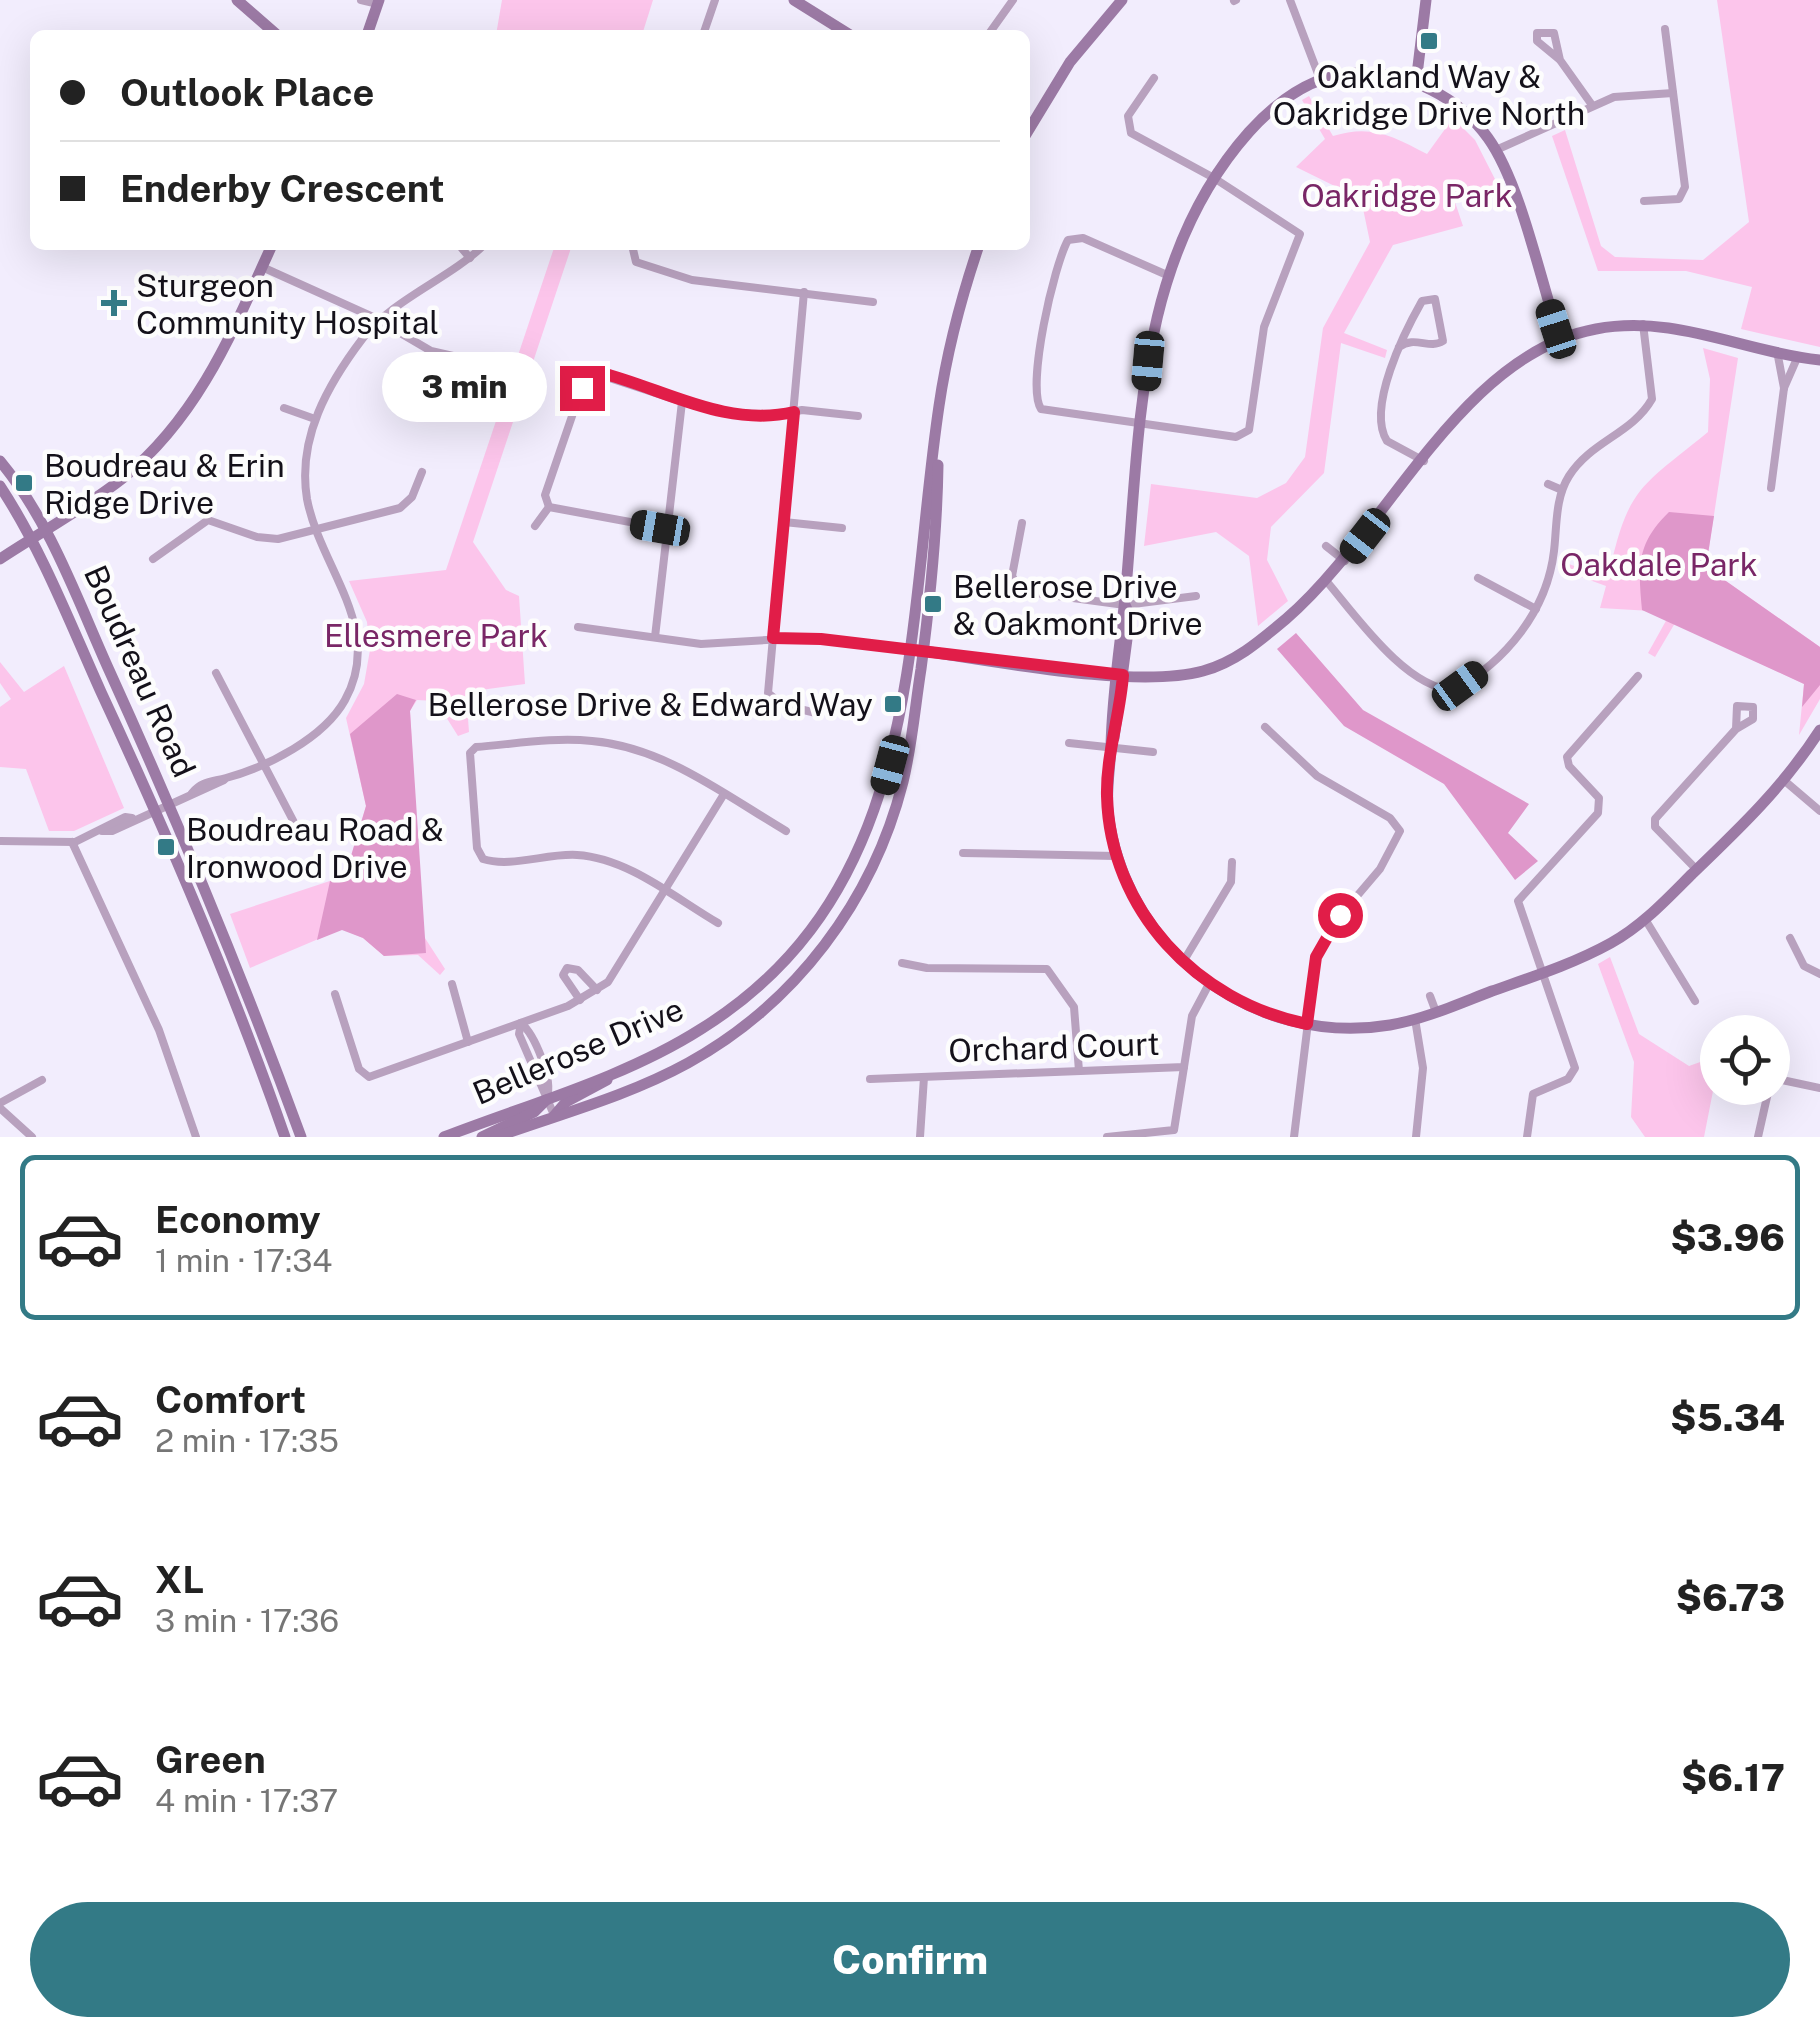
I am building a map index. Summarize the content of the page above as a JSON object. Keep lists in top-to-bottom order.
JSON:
{
  "streets": {
    "main road": ["Boudreau Road", "Bellerose Drive"],
    "street": ["Orchard Court"]
  },
  "parks": ["Oakridge Park", "Oakdale Park", "Ellesmere Park"],
  "places": {
    "transit": [
      "Oakland Way & Oakridge Drive North",
      "Boudreau & Erin Ridge Drive",
      "Bellerose Drive & Oakmont Drive",
      "Bellerose Drive & Edward Way",
      "Boudreau Road & Ironwood Drive"
    ],
    "health": ["Sturgeon Community Hospital"]
  },
  "page": {
    "banner": ["Outlook Place", "Enderby Crescent"],
    "bubble": "3 min",
    "list": [
      {
        "name": "Economy",
        "note": "1 min · 17:34",
        "value": "$3.96"
      },
      {
        "name": "Comfort",
        "note": "2 min · 17:35",
        "value": "$5.34"
      },
      {
        "name": "XL",
        "note": "3 min · 17:36",
        "value": "$6.73"
      },
      {
        "name": "Green",
        "note": "4 min · 17:37",
        "value": "$6.17"
      }
    ],
    "buttons": "Confirm"
  }
}
